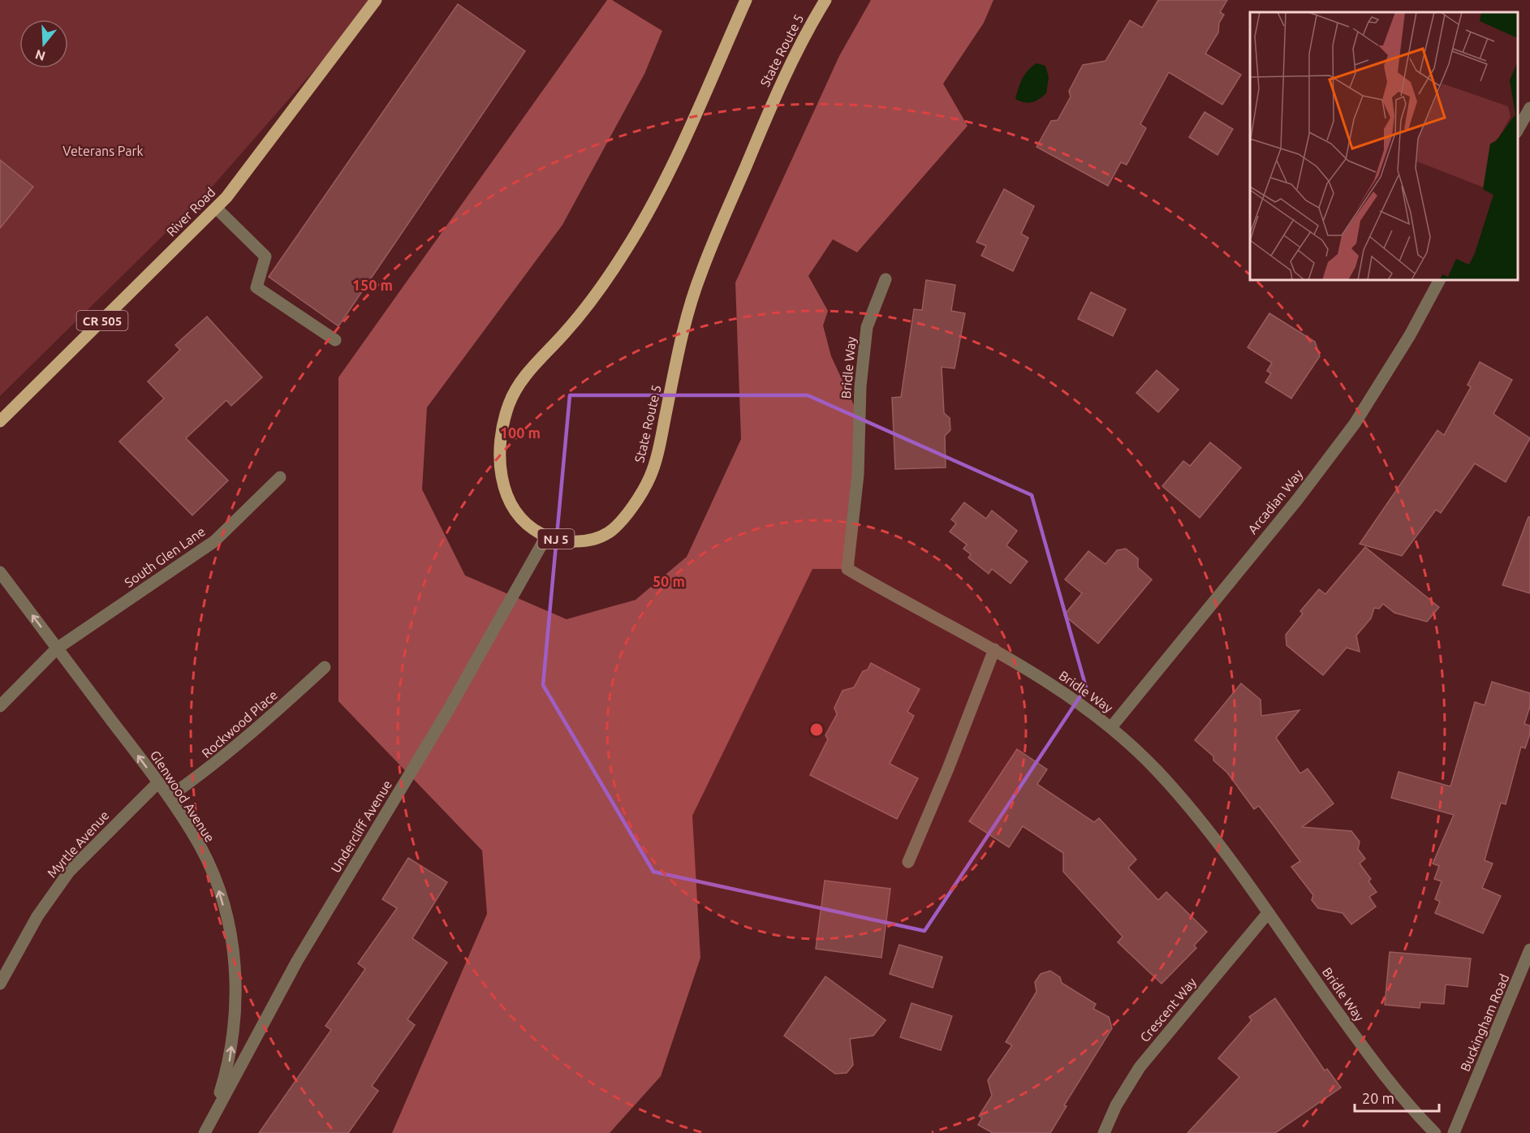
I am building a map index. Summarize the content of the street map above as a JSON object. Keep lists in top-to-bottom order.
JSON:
{
  "streets": {
    "main road": [
      "State Route 5",
      "River Road",
      "CR 505",
      "NJ 5"
    ],
    "street": [
      "Bridle Way",
      "Arcadian Way",
      "South Glen Lane",
      "Rockwood Place",
      "Glenwood Avenue",
      "Undercliff Avenue",
      "Myrtle Avenue",
      "Crescent Way",
      "Buckingham Road"
    ]
  },
  "crossings": [
    ["State Route 5", "Undercliff Avenue"],
    ["Bridle Way", "Arcadian Way"],
    ["Bridle Way", "Crescent Way"],
    ["South Glen Lane", "Glenwood Avenue"],
    ["Rockwood Place", "Glenwood Avenue"],
    ["Glenwood Avenue", "Undercliff Avenue"],
    ["Glenwood Avenue", "Myrtle Avenue"]
  ],
  "one_way": ["Glenwood Avenue"],
  "parks": ["Veterans Park"],
  "scale_bar": "20 m",
  "north": "bottom",
  "rings": ["150 m", "100 m", "50 m"]
}
